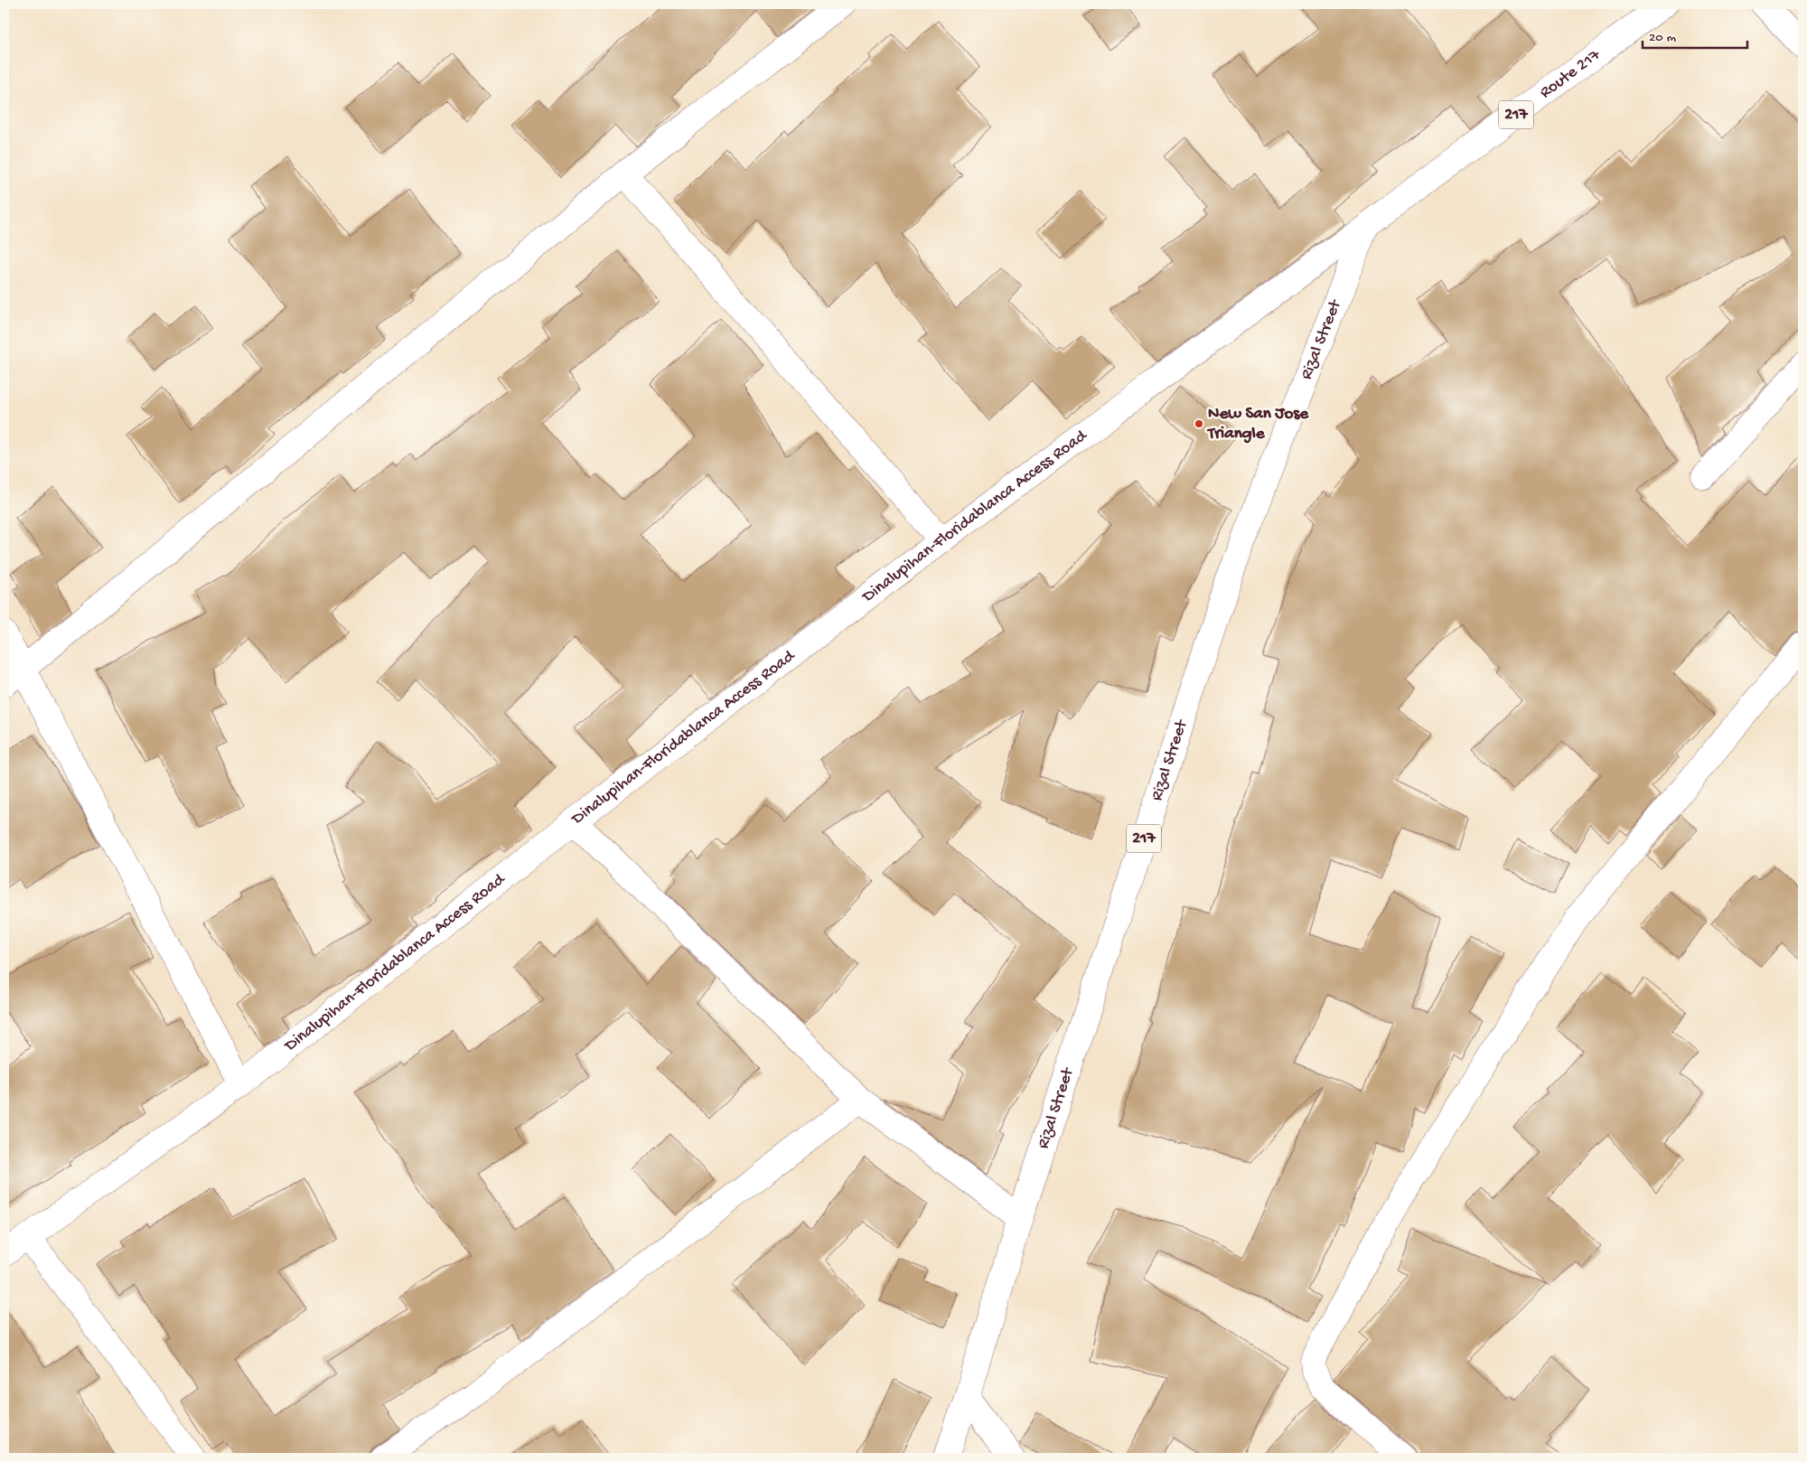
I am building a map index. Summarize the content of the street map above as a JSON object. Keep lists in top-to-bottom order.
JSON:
{
  "streets": {
    "street": [
      "Route 217",
      "217",
      "Rizal Street",
      "Dinalupihan-Floridablanca Access Road"
    ]
  },
  "crossings": [
    ["Route 217", "Rizal Street"],
    ["Route 217", "Dinalupihan-Floridablanca Access Road"],
    ["Rizal Street", "Dinalupihan-Floridablanca Access Road"]
  ],
  "places": ["New San Jose Triangle"],
  "scale_bar": "20 m"
}
